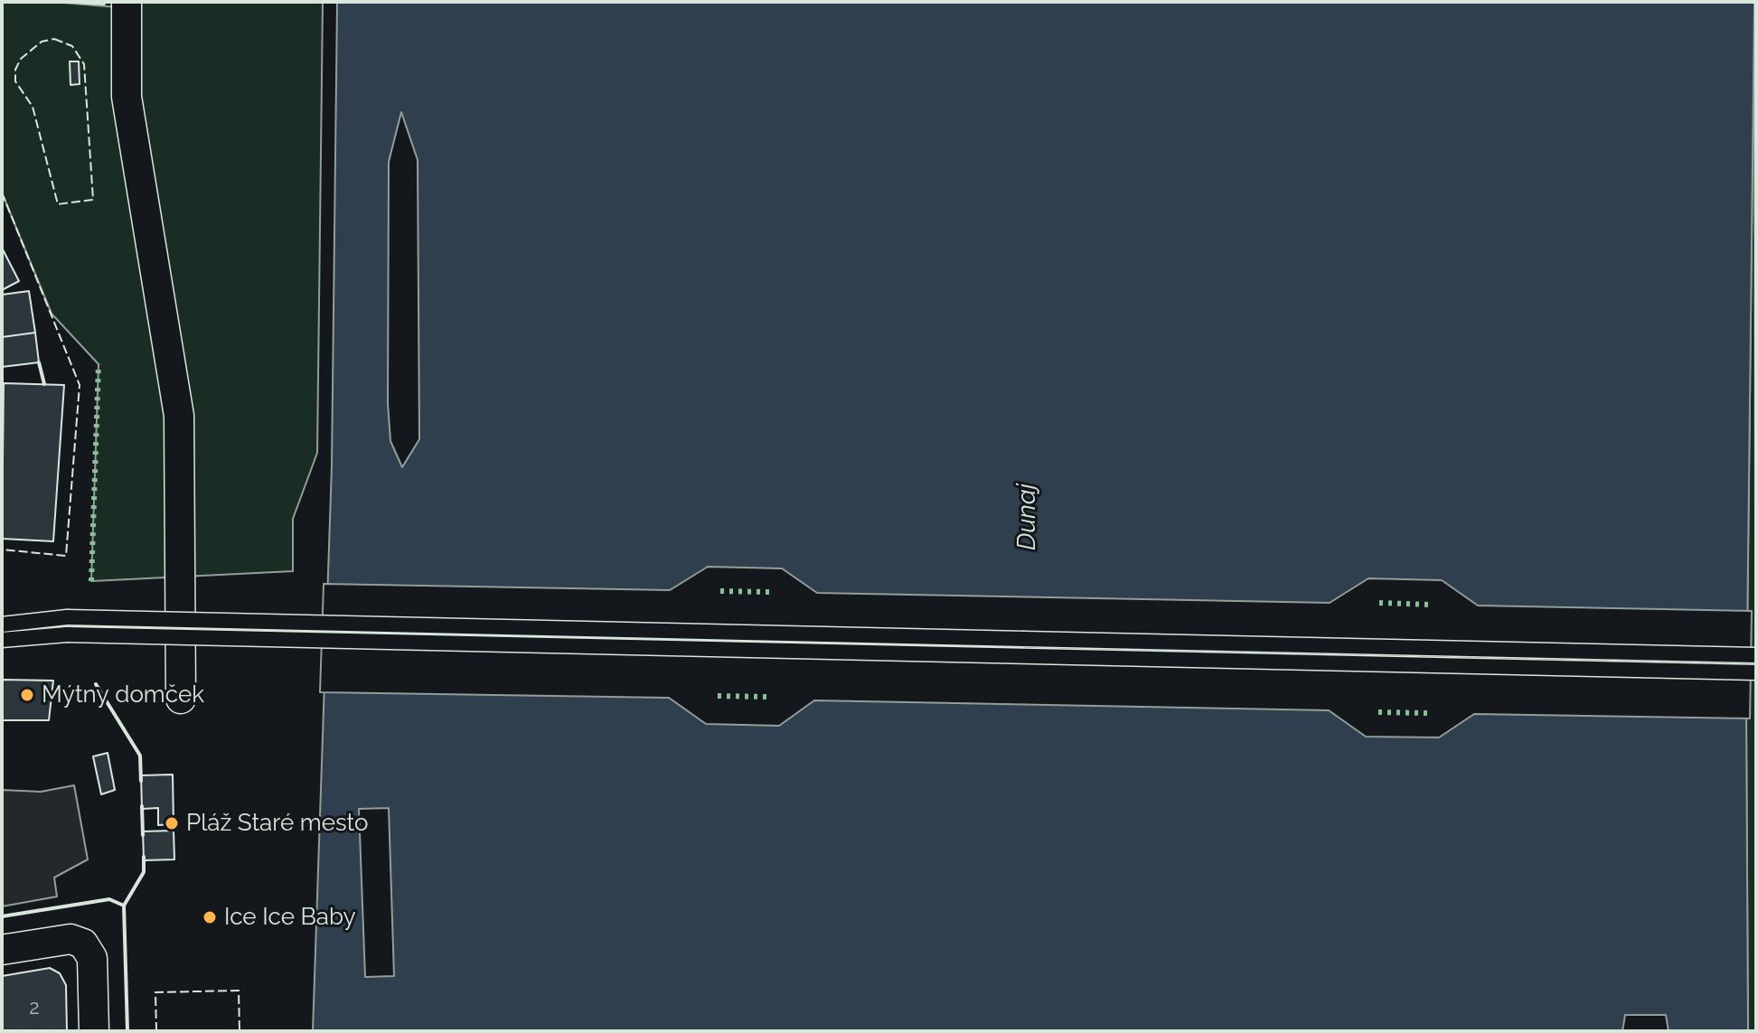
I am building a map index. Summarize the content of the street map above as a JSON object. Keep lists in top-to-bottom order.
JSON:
{
  "water": ["Dunaj"],
  "places": ["Mýtny domček", "Pláž Staré mesto", "Ice Ice Baby"],
  "house_numbers": ["2"]
}
